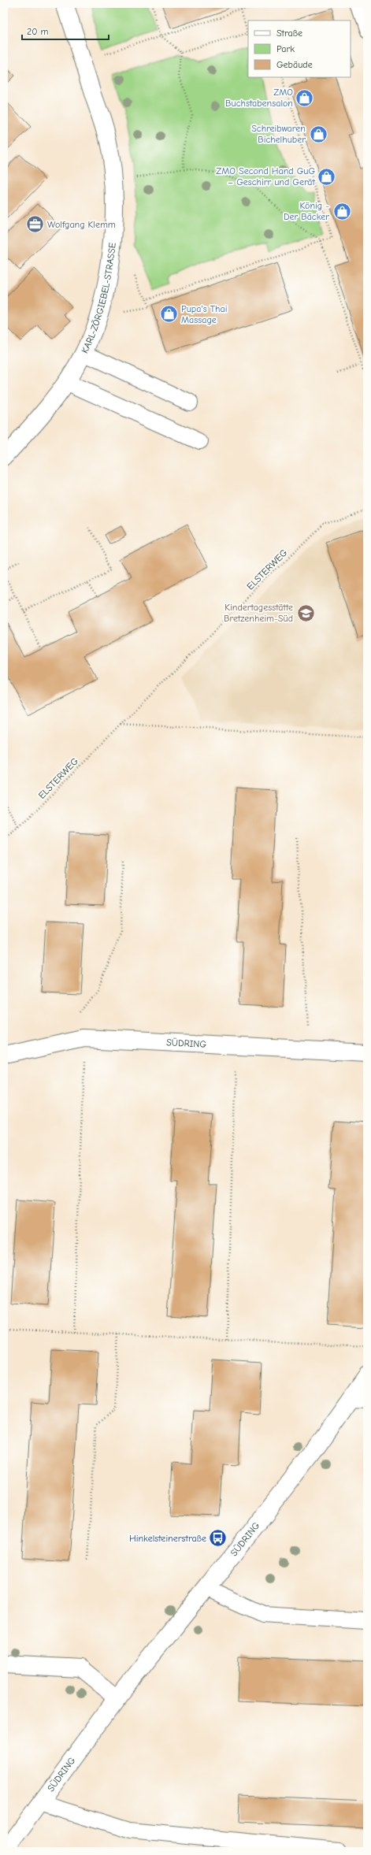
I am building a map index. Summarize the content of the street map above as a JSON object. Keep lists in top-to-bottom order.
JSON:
{
  "streets": {
    "street": ["KARL-ZÖRGIEBEL-STRASSE", "SÜDRING"],
    "path": ["ELSTERWEG"]
  },
  "places": {
    "shop": [
      "ZMO Buchstabensalon",
      "Schreibwaren Bichelhuber",
      "ZMO Second Hand GuG – Geschirr und Gerät",
      "König - Der Bäcker",
      "Pupa's Thai Massage"
    ],
    "office": ["Wolfgang Klemm"],
    "school or university": ["Kindertagesstätte Bretzenheim-Süd"],
    "bus stop": ["Hinkelsteinerstraße"]
  },
  "legend": ["Straße", "Park", "Gebäude"],
  "scale_bar": "20 m"
}
